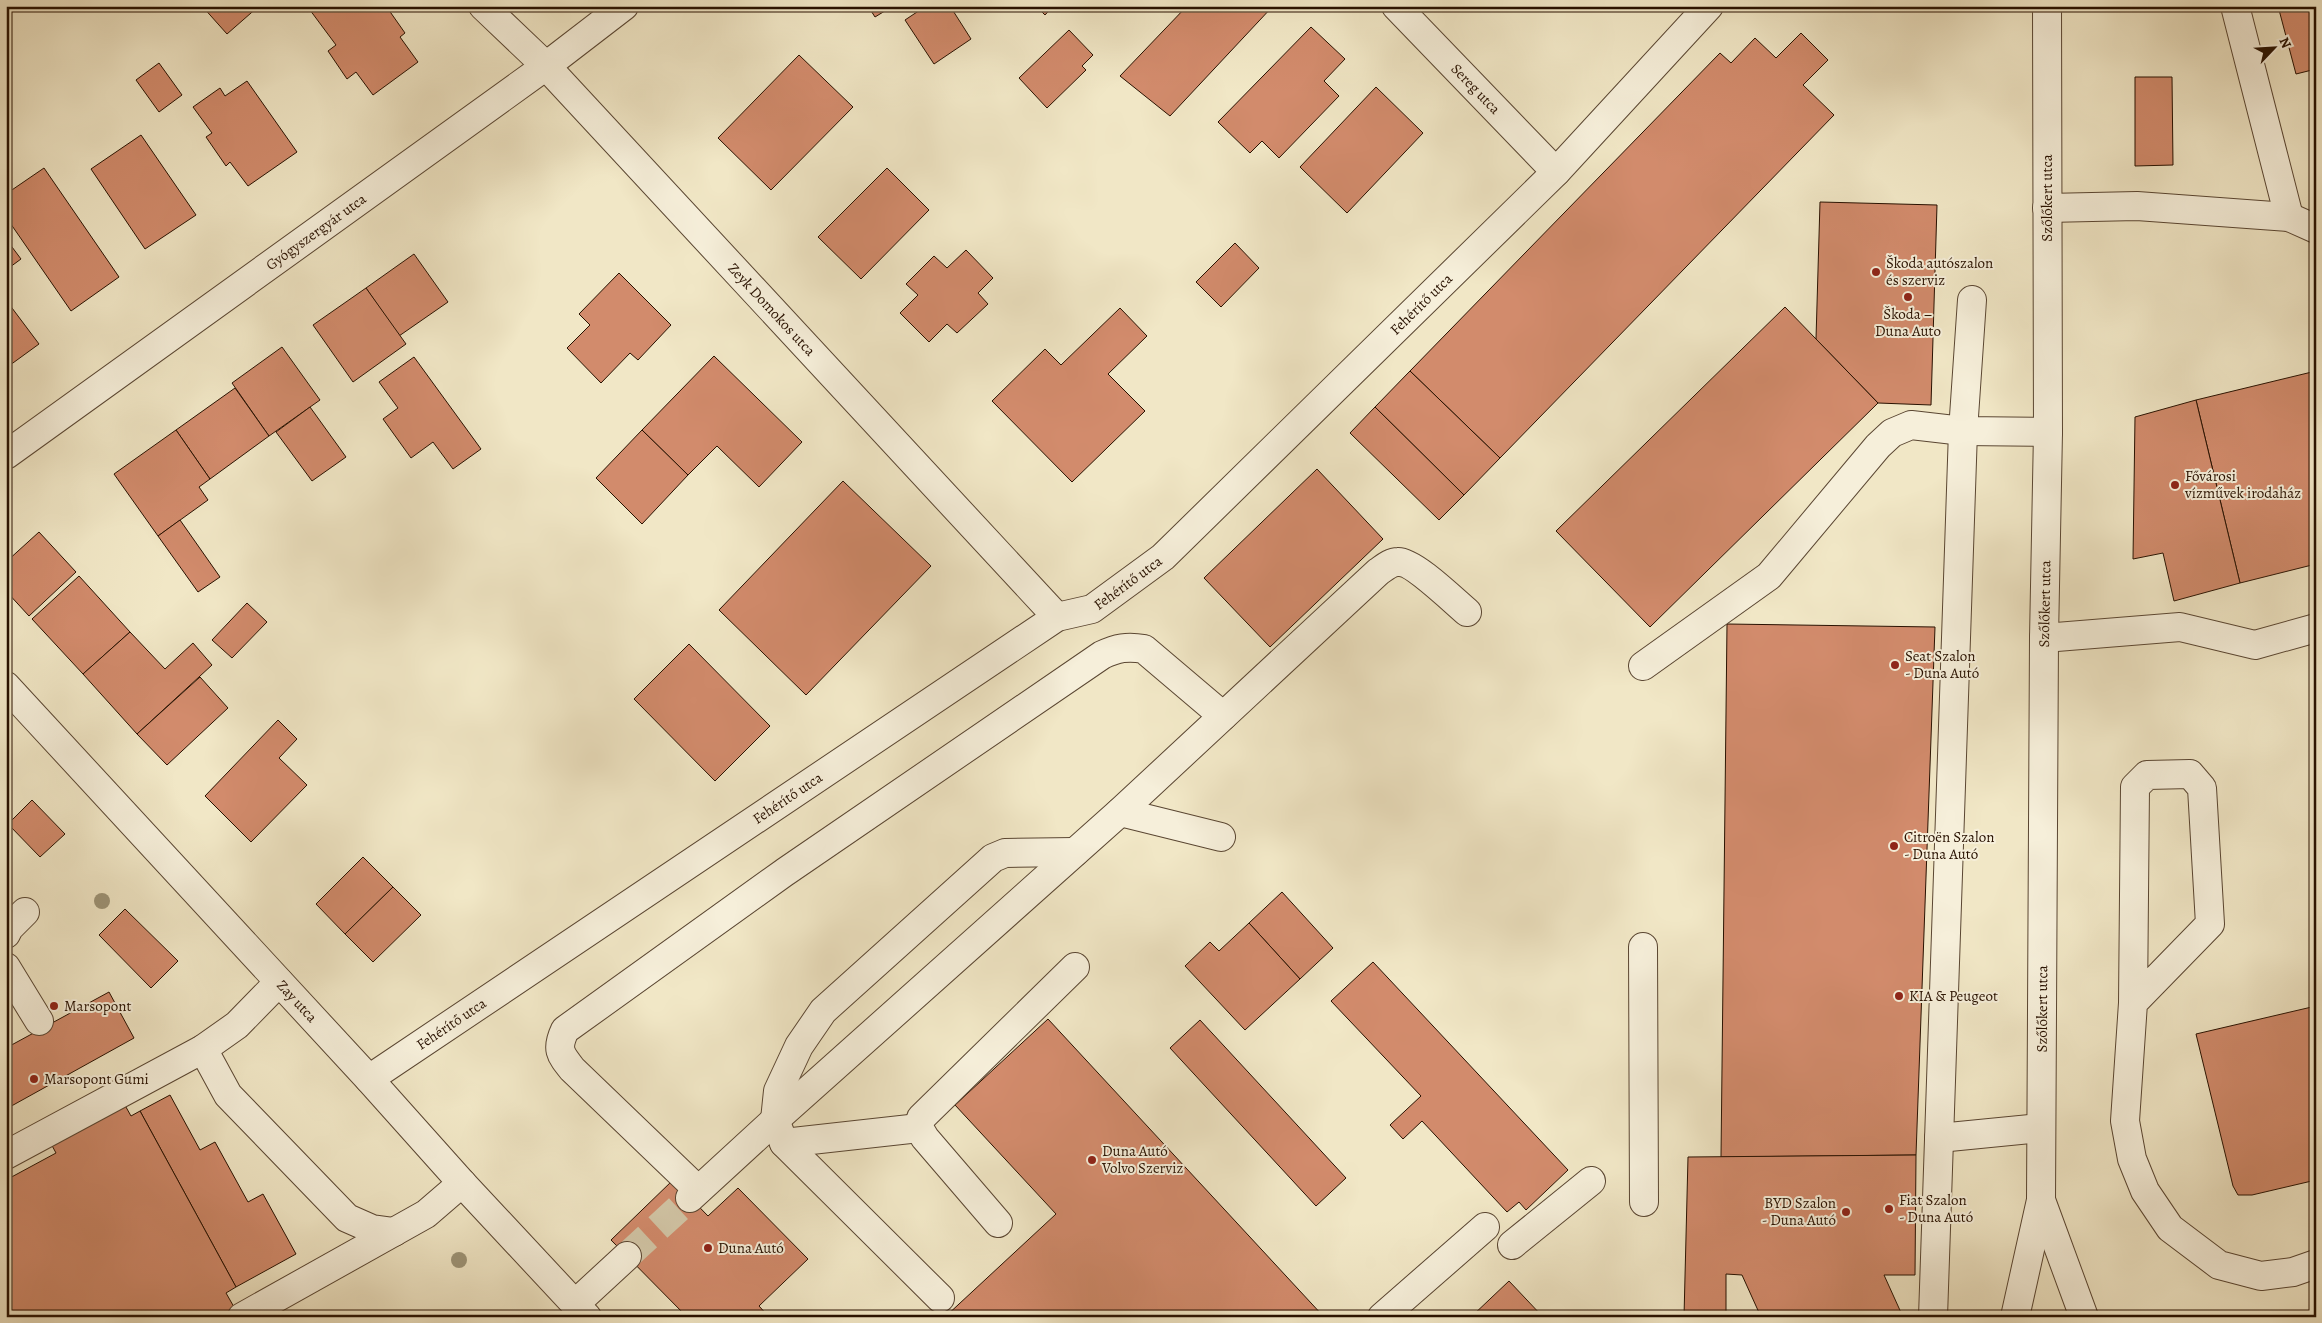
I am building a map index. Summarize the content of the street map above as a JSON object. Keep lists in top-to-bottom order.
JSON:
{
  "streets": {
    "street": [
      "Sereg utca",
      "Szőlőkert utca",
      "Gyógyszergyár utca",
      "Fehérítő utca",
      "Zeyk Domokos utca",
      "Zay utca"
    ]
  },
  "crossings": [
    ["Sereg utca", "Fehérítő utca"],
    ["Gyógyszergyár utca", "Zeyk Domokos utca"],
    ["Fehérítő utca", "Zeyk Domokos utca"],
    ["Fehérítő utca", "Zay utca"]
  ],
  "places": [
    "Škoda autószalon és szerviz",
    "Škoda – Duna Auto",
    "Fővárosi vízművek irodaház",
    "Seat Szalon - Duna Autó",
    "Citroën Szalon - Duna Autó",
    "KIA & Peugeot",
    "Marsopont",
    "Marsopont Gumi",
    "Duna Autó Volvo Szerviz",
    "Fiat Szalon - Duna Autó",
    "BYD Szalon - Duna Autó",
    "Duna Autó"
  ],
  "north": "top right"
}
